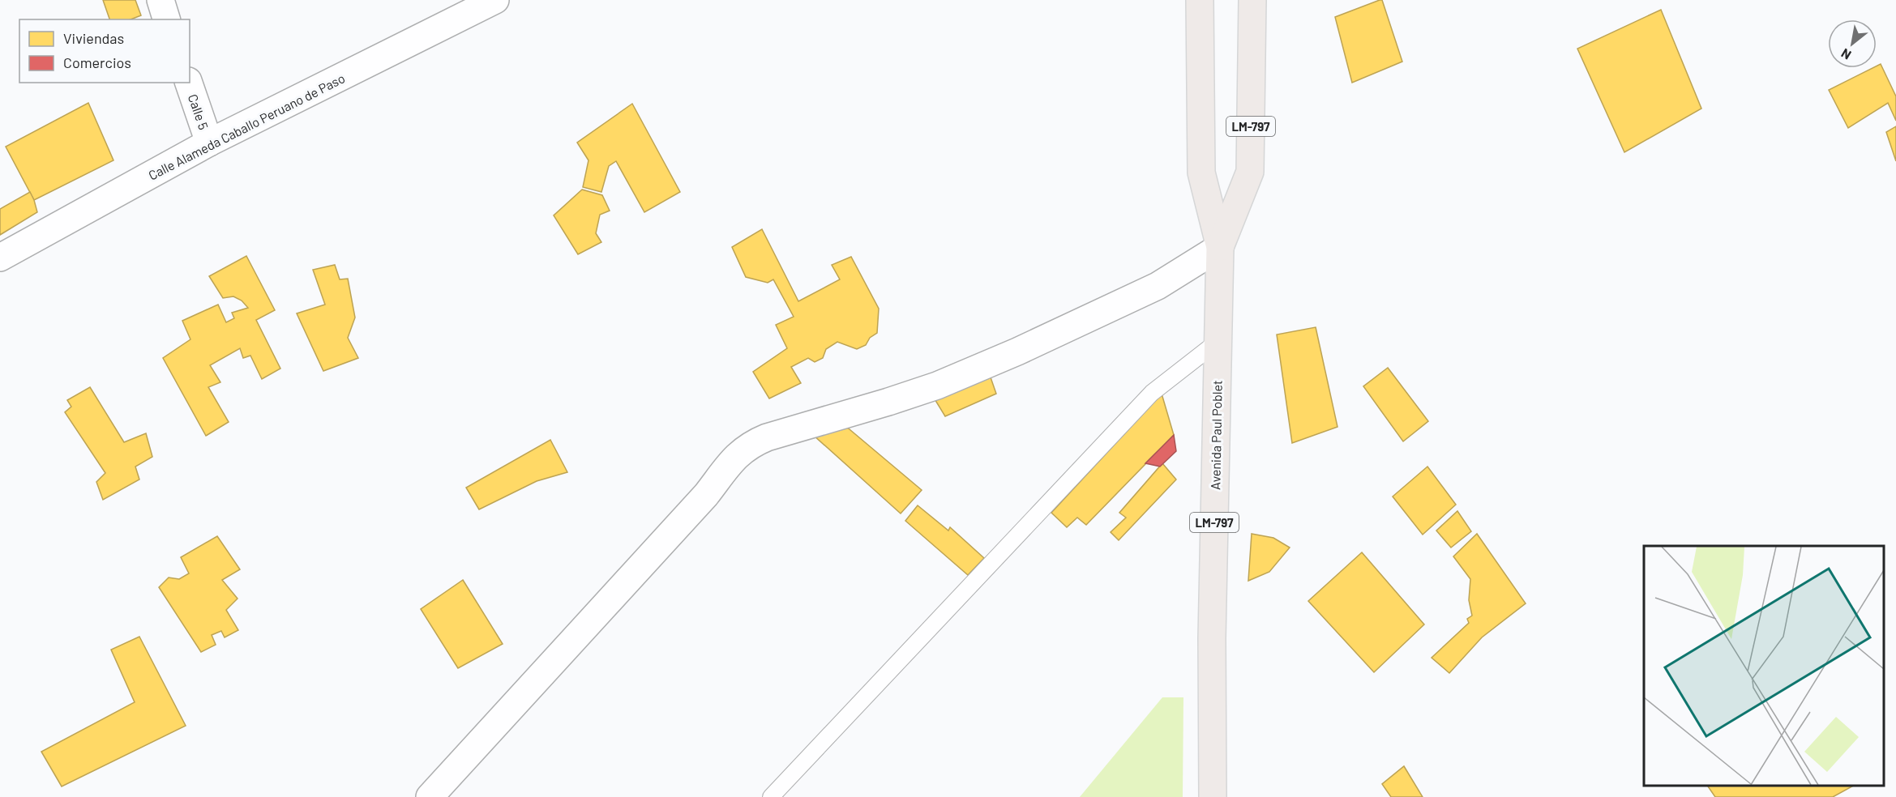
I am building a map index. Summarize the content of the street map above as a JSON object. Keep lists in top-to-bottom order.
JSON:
{
  "streets": {
    "main road": ["LM-797", "Avenida Paul Poblet"],
    "street": ["Calle 5", "Calle Alameda Caballo Peruano de Paso"]
  },
  "crossings": [
    ["Calle 5", "Calle Alameda Caballo Peruano de Paso"]
  ],
  "legend": ["Viviendas", "Comercios"],
  "north": "bottom left"
}
